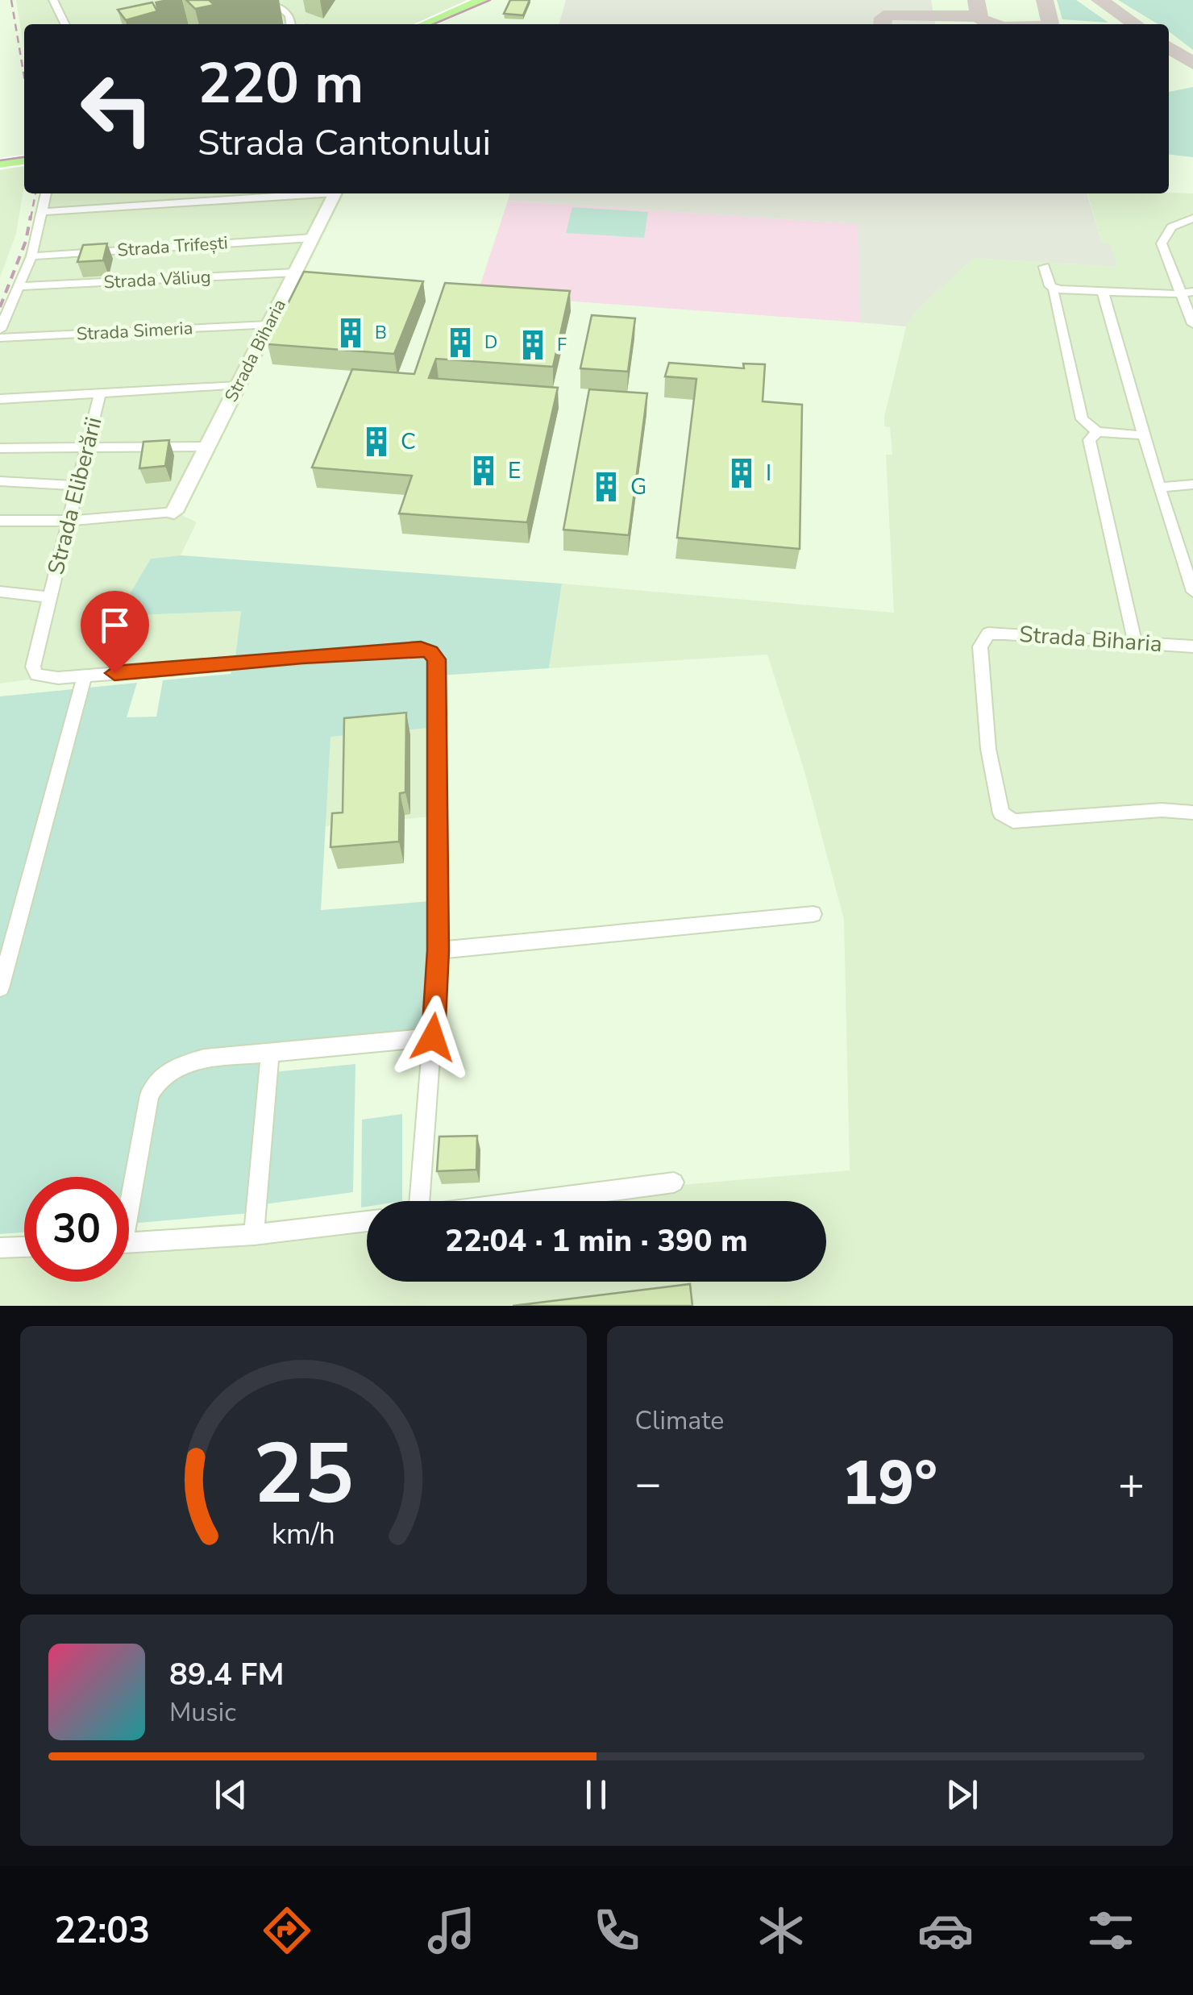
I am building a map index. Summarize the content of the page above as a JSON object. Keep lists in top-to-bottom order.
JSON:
{
  "streets": {
    "street": [
      "Strada Trifești",
      "Strada Văliug",
      "Strada Simeria",
      "Strada Biharia",
      "Strada Eliberării"
    ]
  },
  "crossings": [
    ["Strada Trifești", "Strada Biharia"],
    ["Strada Văliug", "Strada Biharia"],
    ["Strada Simeria", "Strada Biharia"]
  ],
  "places": {
    "building": [
      "B",
      "D",
      "F",
      "C",
      "E",
      "I",
      "G"
    ]
  },
  "page": {
    "turn": ["220 m", "Strada Cantonului"],
    "limit": "30",
    "trip": "22:04 · 1 min · 390 m",
    "tile": "Climate",
    "heat": ["−", "19°", "+"],
    "song": ["89.4 FM", "Music"],
    "tabs": "22:03",
    "gauge": ["25", "km/h"]
  }
}
